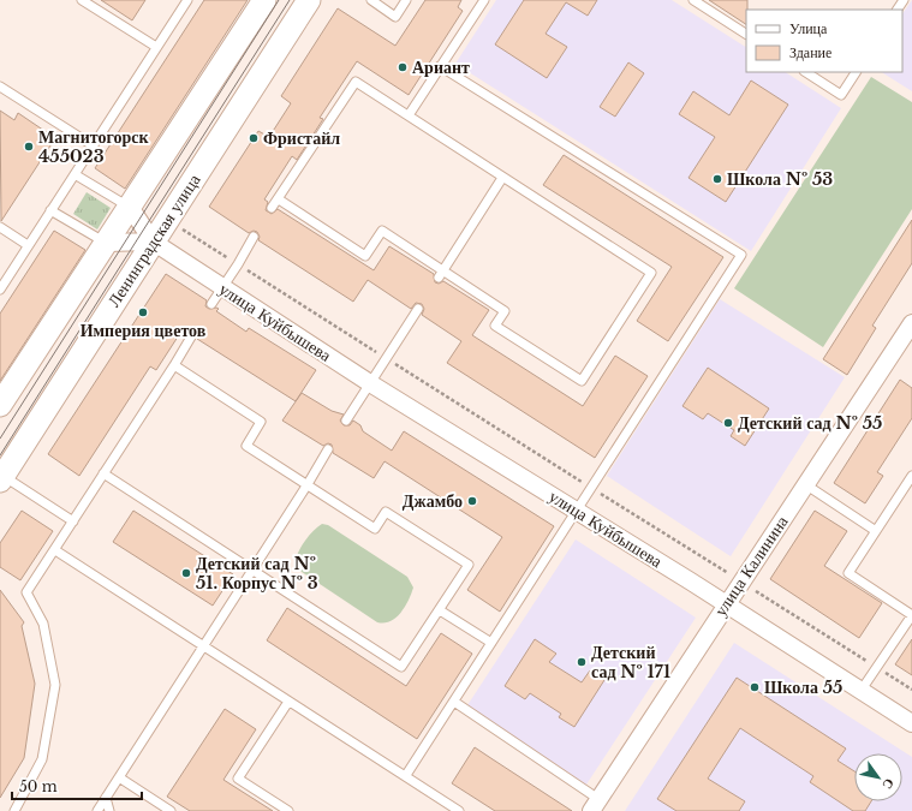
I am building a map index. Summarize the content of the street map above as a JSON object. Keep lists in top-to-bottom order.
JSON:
{
  "streets": {
    "main road": ["Ленинградская улица"],
    "street": ["улица Куйбышева", "улица Калинина"]
  },
  "crossings": [
    ["Ленинградская улица", "улица Куйбышева"],
    ["улица Куйбышева", "улица Калинина"]
  ],
  "places": [
    "Ариант",
    "Фристайл",
    "Магнитогорск 455023",
    "Школа № 53",
    "Империя цветов",
    "Детский сад № 55",
    "Джамбо",
    "Детский сад № 51. Корпус № 3",
    "Детский сад № 171",
    "Школа 55"
  ],
  "legend": ["Улица", "Здание"],
  "scale_bar": "50 m",
  "north": "bottom right"
}
